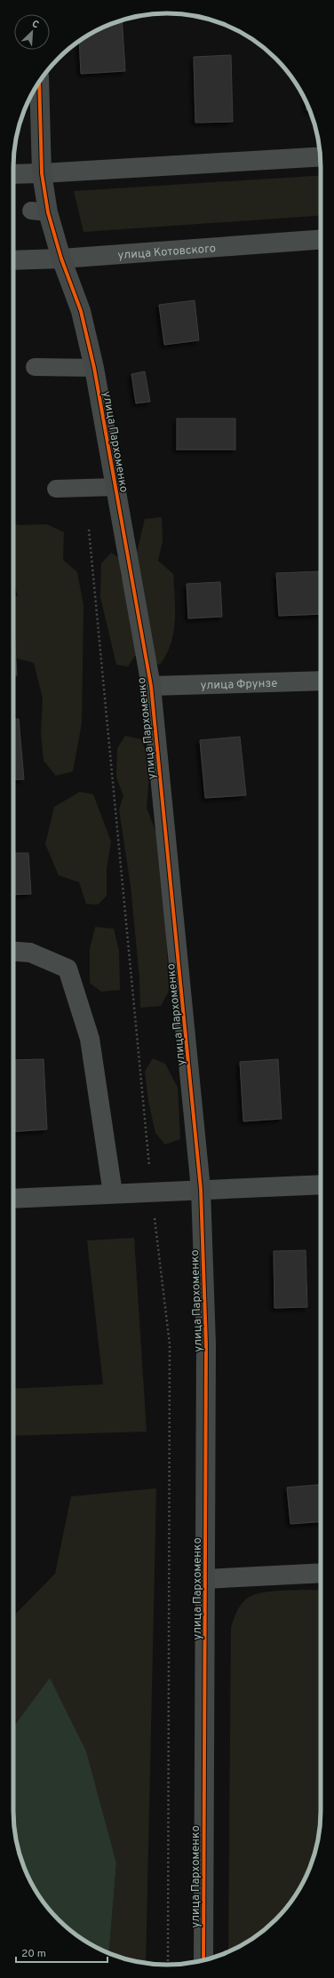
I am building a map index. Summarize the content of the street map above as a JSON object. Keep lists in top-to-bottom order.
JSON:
{
  "streets": {
    "street": ["улица Котовского", "улица Пархоменко", "улица Фрунзе"]
  },
  "crossings": [
    ["улица Котовского", "улица Пархоменко"],
    ["улица Пархоменко", "улица Фрунзе"]
  ],
  "scale_bar": "20 m",
  "north": "top right"
}
